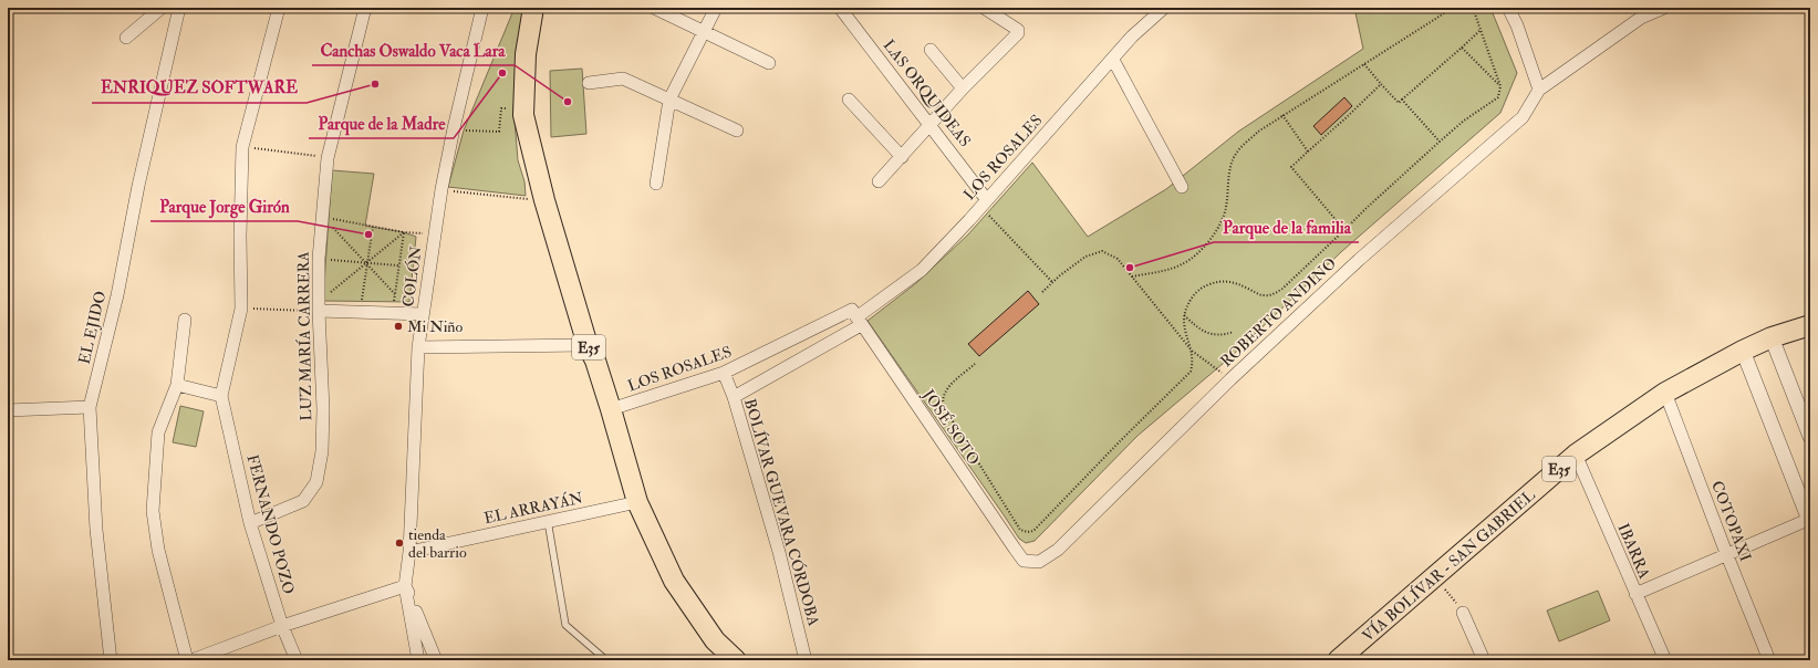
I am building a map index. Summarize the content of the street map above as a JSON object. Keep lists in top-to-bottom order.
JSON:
{
  "streets": {
    "highway": ["E35", "VÍA BOLÍVAR - SAN GABRIEL"],
    "street": [
      "LAS ORQUIDEAS",
      "LOS ROSALES",
      "COLÓN",
      "ROBERTO ANDINO",
      "EL EJIDO",
      "LUZ MARÍA CARRERA",
      "JOSÉ SOTO",
      "EL ARRAYÁN",
      "BOLÍVAR GUEVARA CÓRDOBA",
      "COTOPAXI",
      "FERNANDO POZO",
      "IBARRA"
    ]
  },
  "crossings": [
    ["LAS ORQUIDEAS", "LOS ROSALES"],
    ["LOS ROSALES", "E35"],
    ["LOS ROSALES", "JOSÉ SOTO"],
    ["LOS ROSALES", "BOLÍVAR GUEVARA CÓRDOBA"],
    ["COLÓN", "EL ARRAYÁN"],
    ["ROBERTO ANDINO", "JOSÉ SOTO"],
    ["LUZ MARÍA CARRERA", "FERNANDO POZO"],
    ["E35", "EL ARRAYÁN"],
    ["COTOPAXI", "VÍA BOLÍVAR - SAN GABRIEL"],
    ["IBARRA", "VÍA BOLÍVAR - SAN GABRIEL"]
  ],
  "places": [
    "Parque de la Madre",
    "ENRIQUEZ SOFTWARE",
    "Canchas Oswaldo Vaca Lara",
    "Parque Jorge Girón",
    "Parque de la familia",
    "Mi Niño",
    "tienda del barrio"
  ]
}
